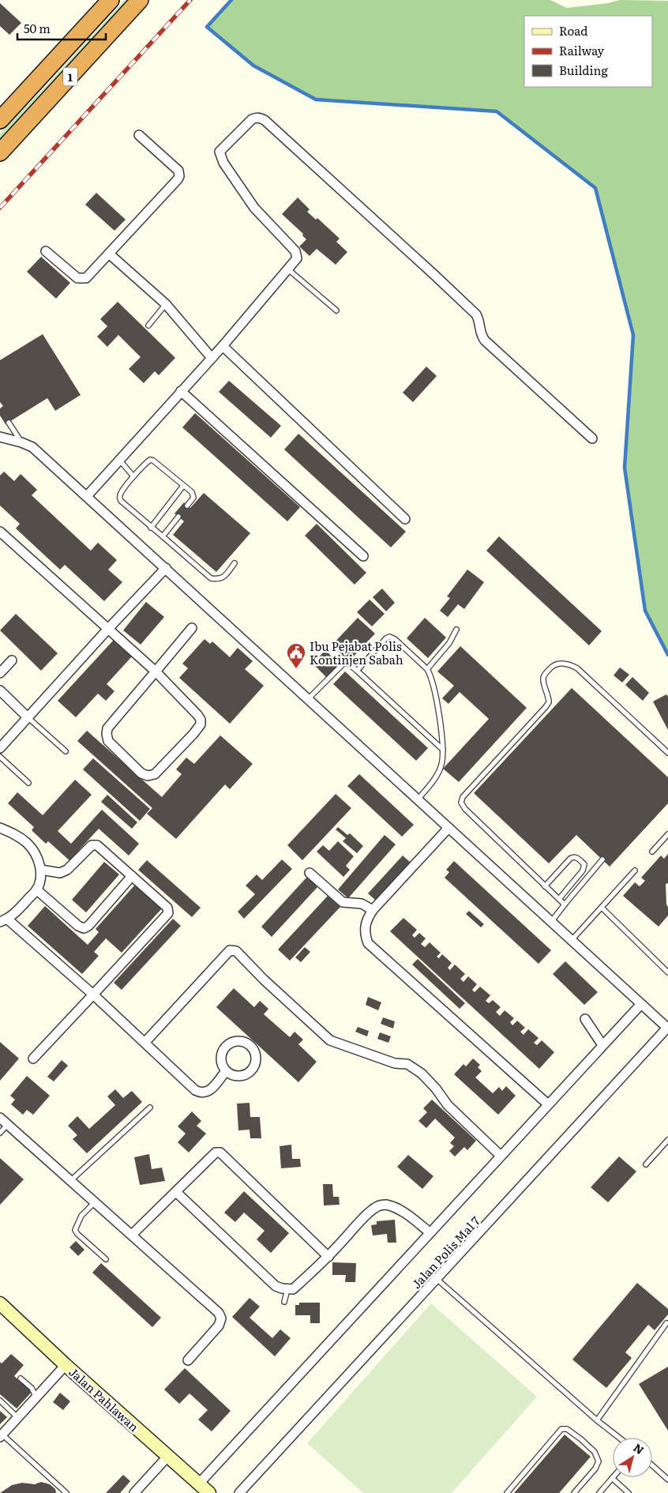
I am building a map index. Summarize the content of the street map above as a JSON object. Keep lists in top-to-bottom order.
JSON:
{
  "streets": {
    "highway": ["1"],
    "street": ["Jalan Polis Mal 7", "Jalan Pahlawan"]
  },
  "places": {
    "public building": ["Ibu Pejabat Polis Kontinjen Sabah"]
  },
  "legend": ["Road", "Railway", "Building"],
  "scale_bar": "50 m",
  "north": "top right"
}
